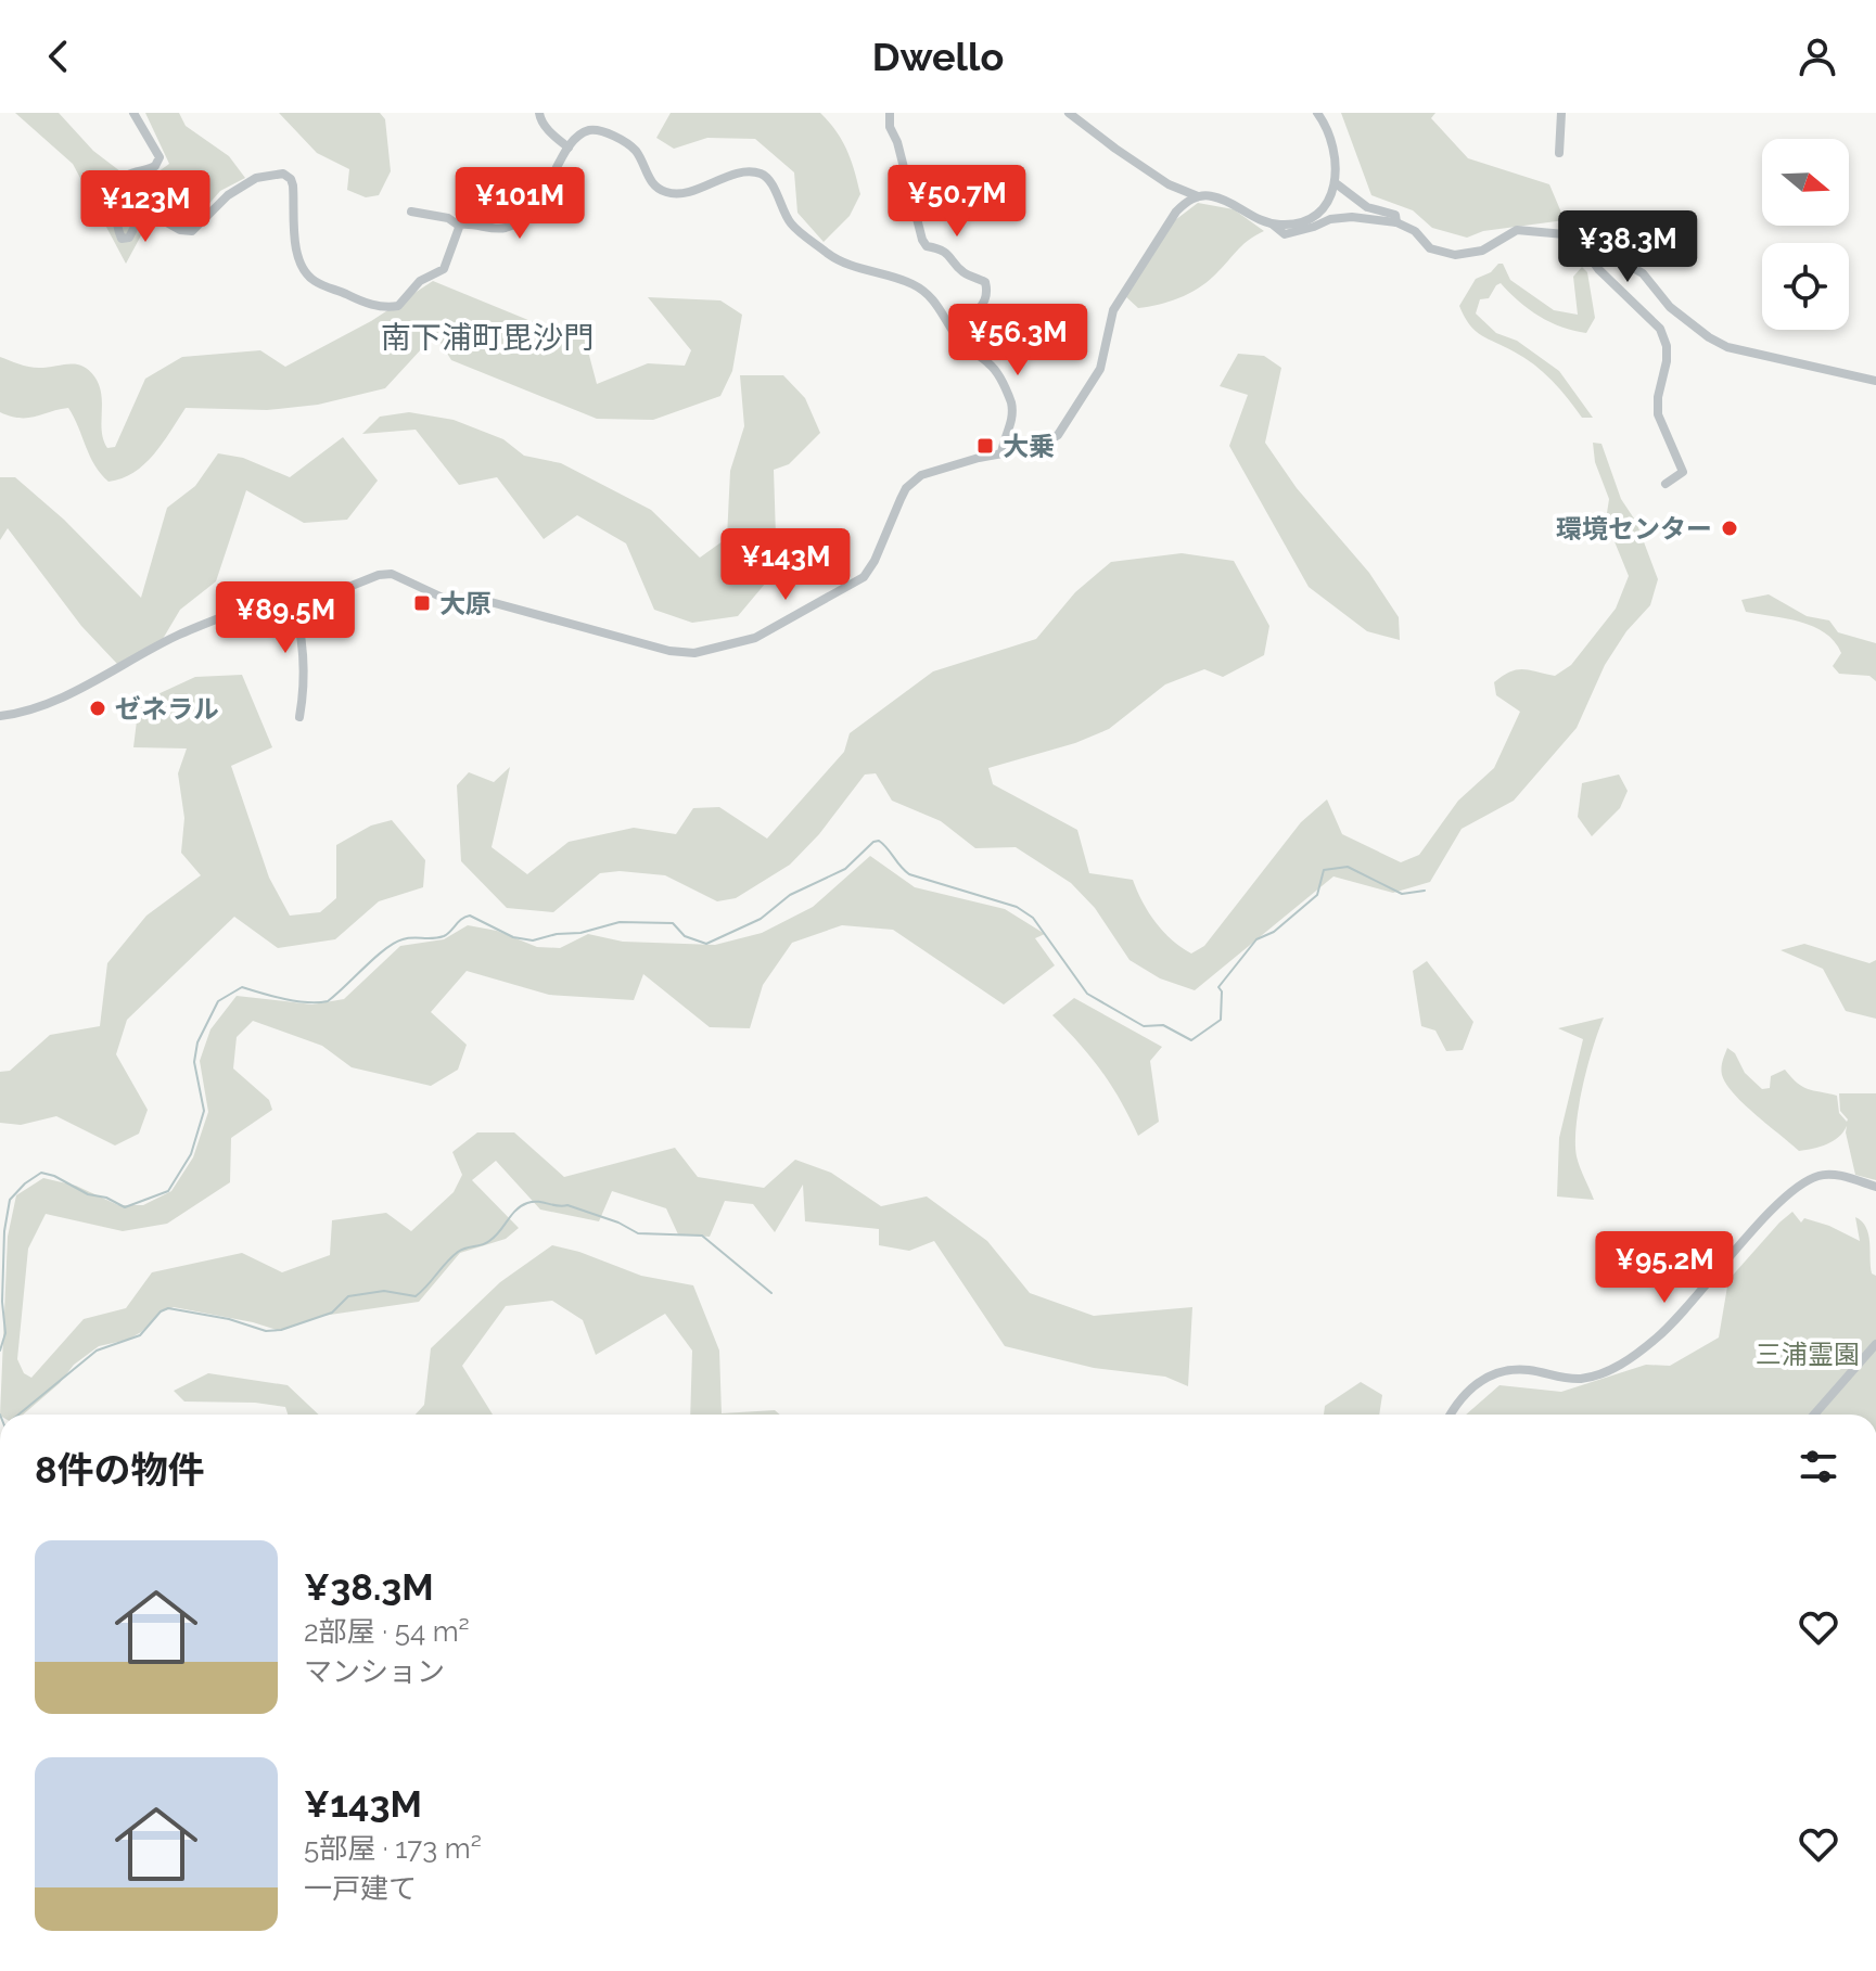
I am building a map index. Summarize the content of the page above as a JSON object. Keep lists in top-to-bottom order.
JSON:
{
  "districts": ["南下浦町毘沙門"],
  "parks": ["三浦霊園"],
  "places": {
    "transit": ["大乗", "大原"],
    "other": ["環境センター", "ゼネラル"]
  },
  "north": "right",
  "page": {
    "header": "Dwello",
    "price": [
      "¥50.7M",
      "¥101M",
      "¥123M",
      "¥38.3M",
      "¥56.3M",
      "¥143M",
      "¥89.5M",
      "¥95.2M"
    ],
    "heading": "8件の物件",
    "list": [
      {
        "name": "¥38.3M",
        "note": "2部屋 · 54 m² · マンション"
      },
      {
        "name": "¥143M",
        "note": "5部屋 · 173 m² · 一戸建て"
      }
    ]
  }
}
